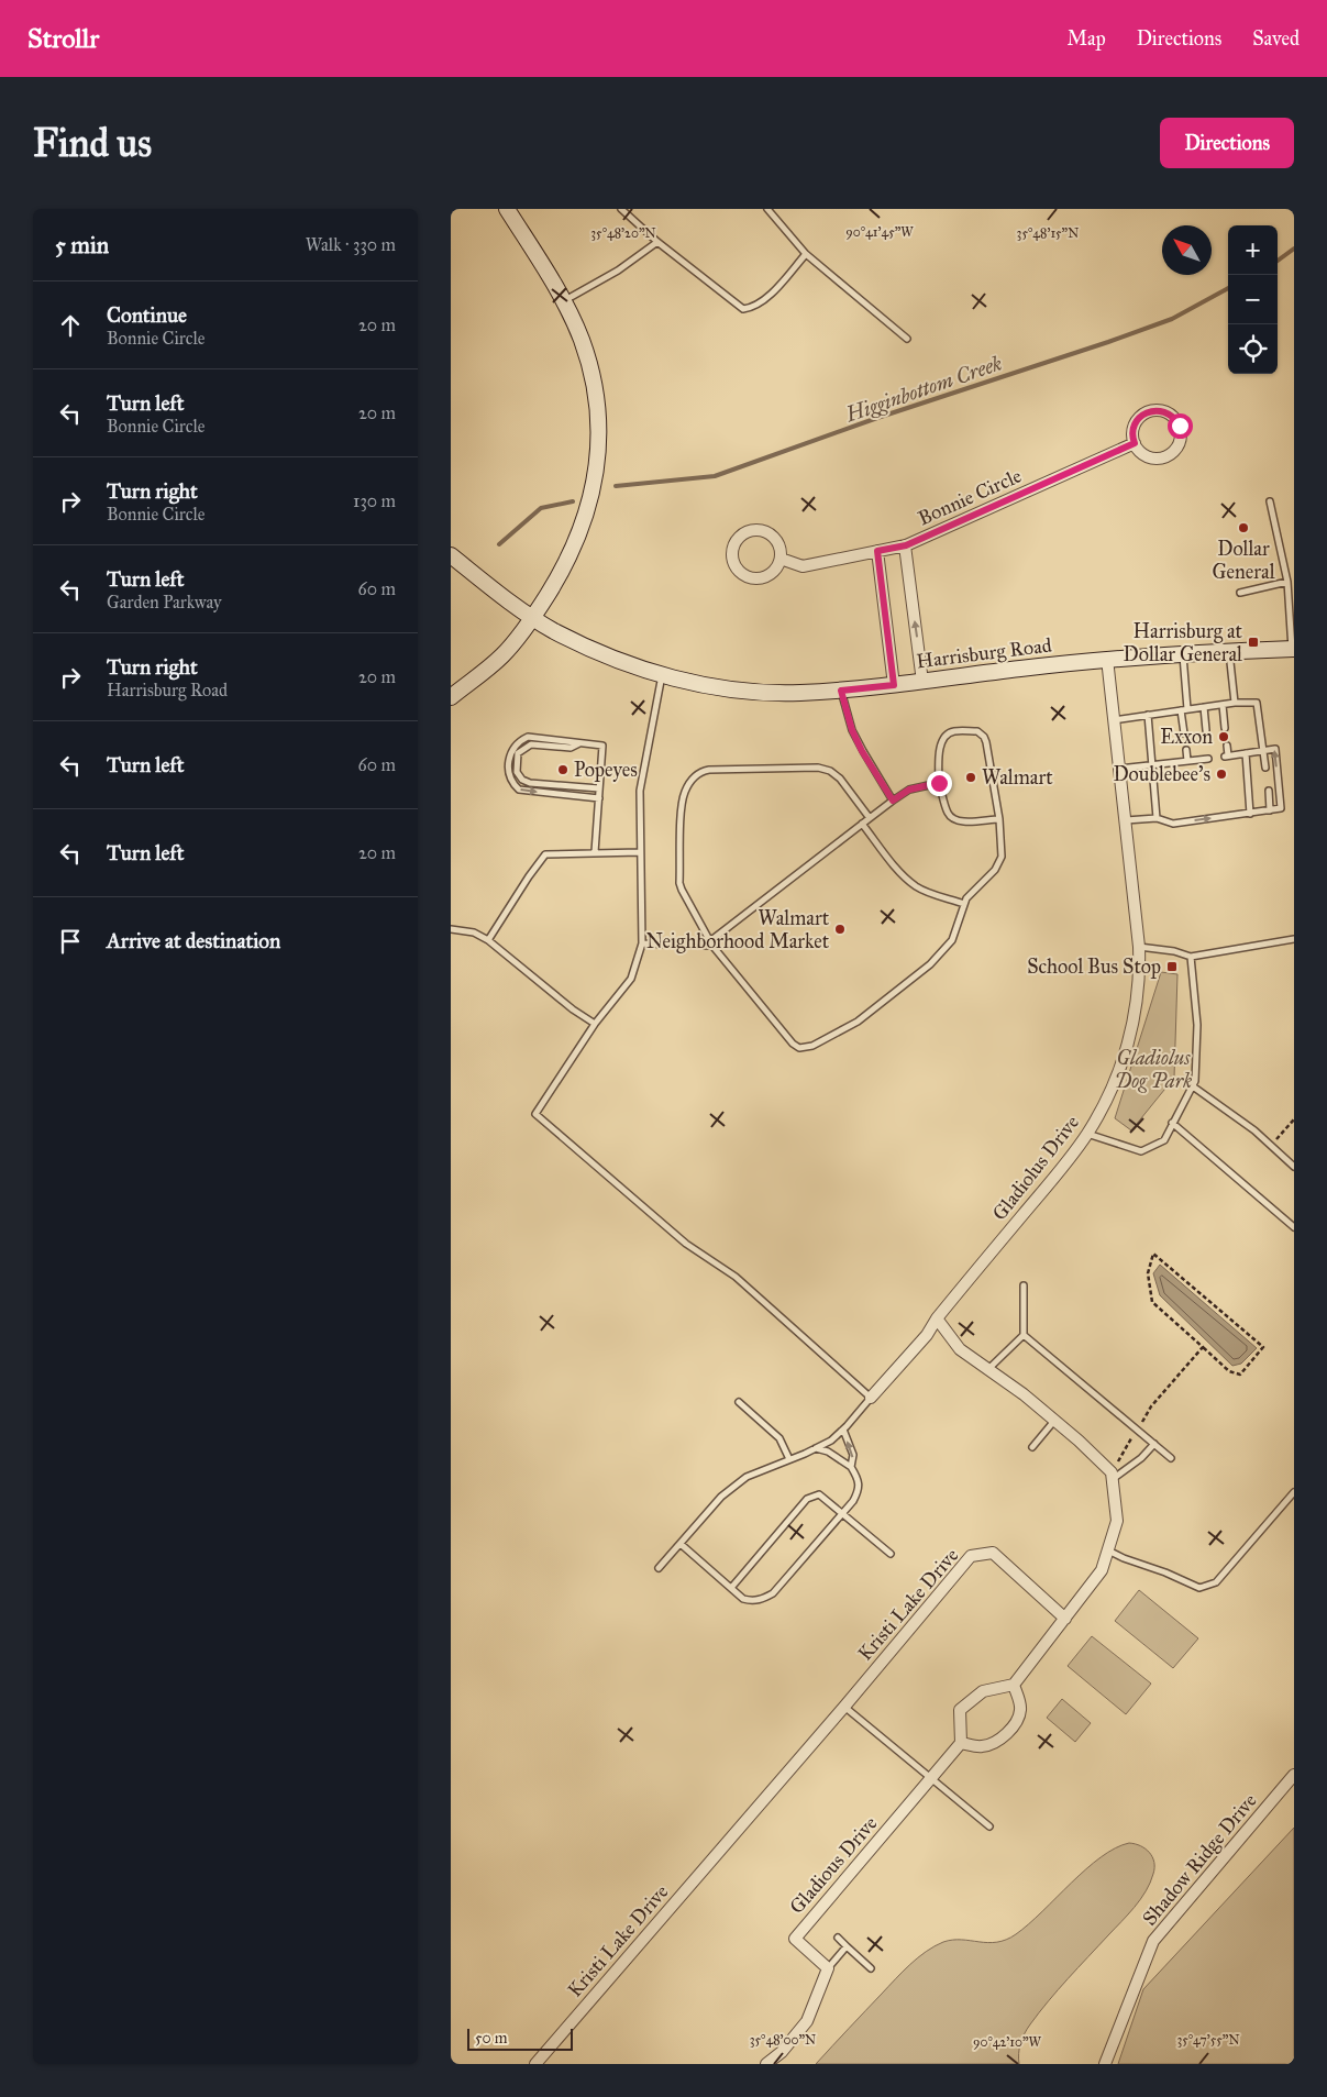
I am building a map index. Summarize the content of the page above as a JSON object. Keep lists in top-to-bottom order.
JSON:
{
  "streets": {
    "main road": ["Harrisburg Road"],
    "street": [
      "Bonnie Circle",
      "Gladiolus Drive",
      "Kristi Lake Drive",
      "Shadow Ridge Drive",
      "Gladious Drive"
    ]
  },
  "crossings": [
    ["Harrisburg Road", "Gladiolus Drive"]
  ],
  "water": ["Higginbottom Creek"],
  "parks": ["Gladiolus Dog Park"],
  "places": {
    "other": [
      "Dollar General",
      "Exxon",
      "Popeyes",
      "Doublebee's",
      "Walmart",
      "Walmart Neighborhood Market"
    ],
    "transit": ["Harrisburg at Dollar General", "School Bus Stop"]
  },
  "scale_bar": "50 m",
  "north": "top left",
  "page": {
    "header": "Strollr",
    "nav": ["Map", "Directions", "Saved"],
    "buttons": "Directions",
    "title": "Find us",
    "heading": ["5 min", "Walk · 330 m"],
    "map_buttons": ["+", "−"],
    "list": [
      ["Continue", "Bonnie Circle", "20 m"],
      ["Turn left", "Bonnie Circle", "20 m"],
      ["Turn right", "Bonnie Circle", "130 m"],
      ["Turn left", "Garden Parkway", "60 m"],
      ["Turn right", "Harrisburg Road", "20 m"],
      ["Turn left", "60 m"],
      ["Turn left", "20 m"],
      "Arrive at destination"
    ],
    "scale": "50 m"
  },
  "coordinates": [
    "90°41'45\"W",
    "35°48'20\"N",
    "35°48'15\"N",
    "35°48'00\"N",
    "35°47'55\"N",
    "90°42'10\"W"
  ]
}
